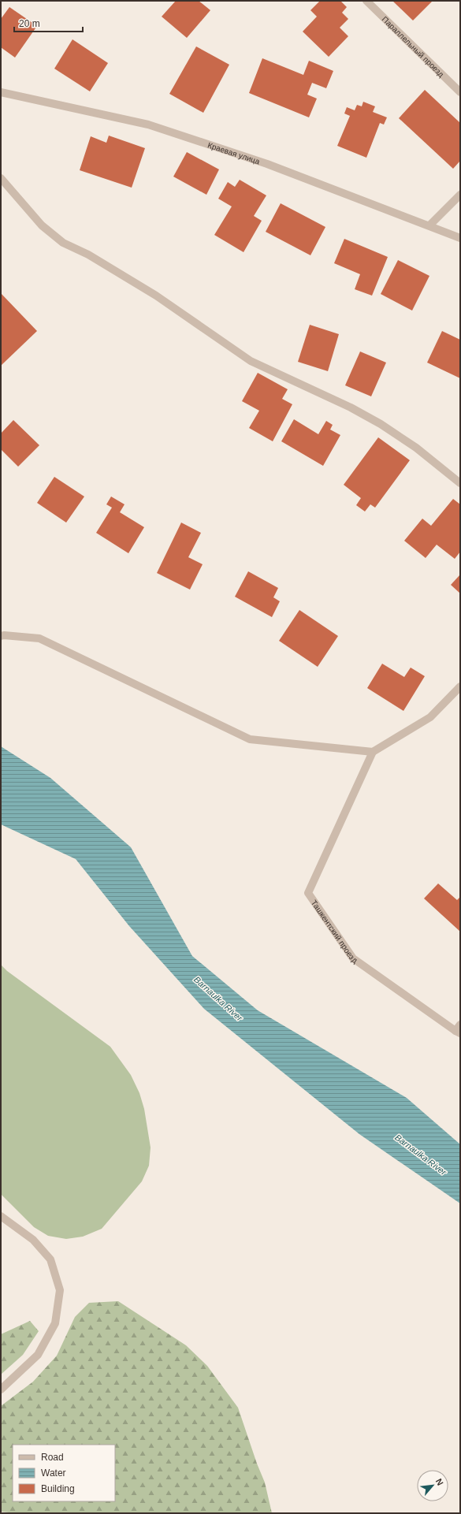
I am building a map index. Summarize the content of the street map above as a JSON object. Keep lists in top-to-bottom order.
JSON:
{
  "streets": {
    "street": ["Параллельный проезд", "Краевая улица", "Ташкентский проезд"]
  },
  "water": ["Barnaulka River"],
  "legend": ["Road", "Water", "Building"],
  "scale_bar": "20 m",
  "north": "top right"
}
